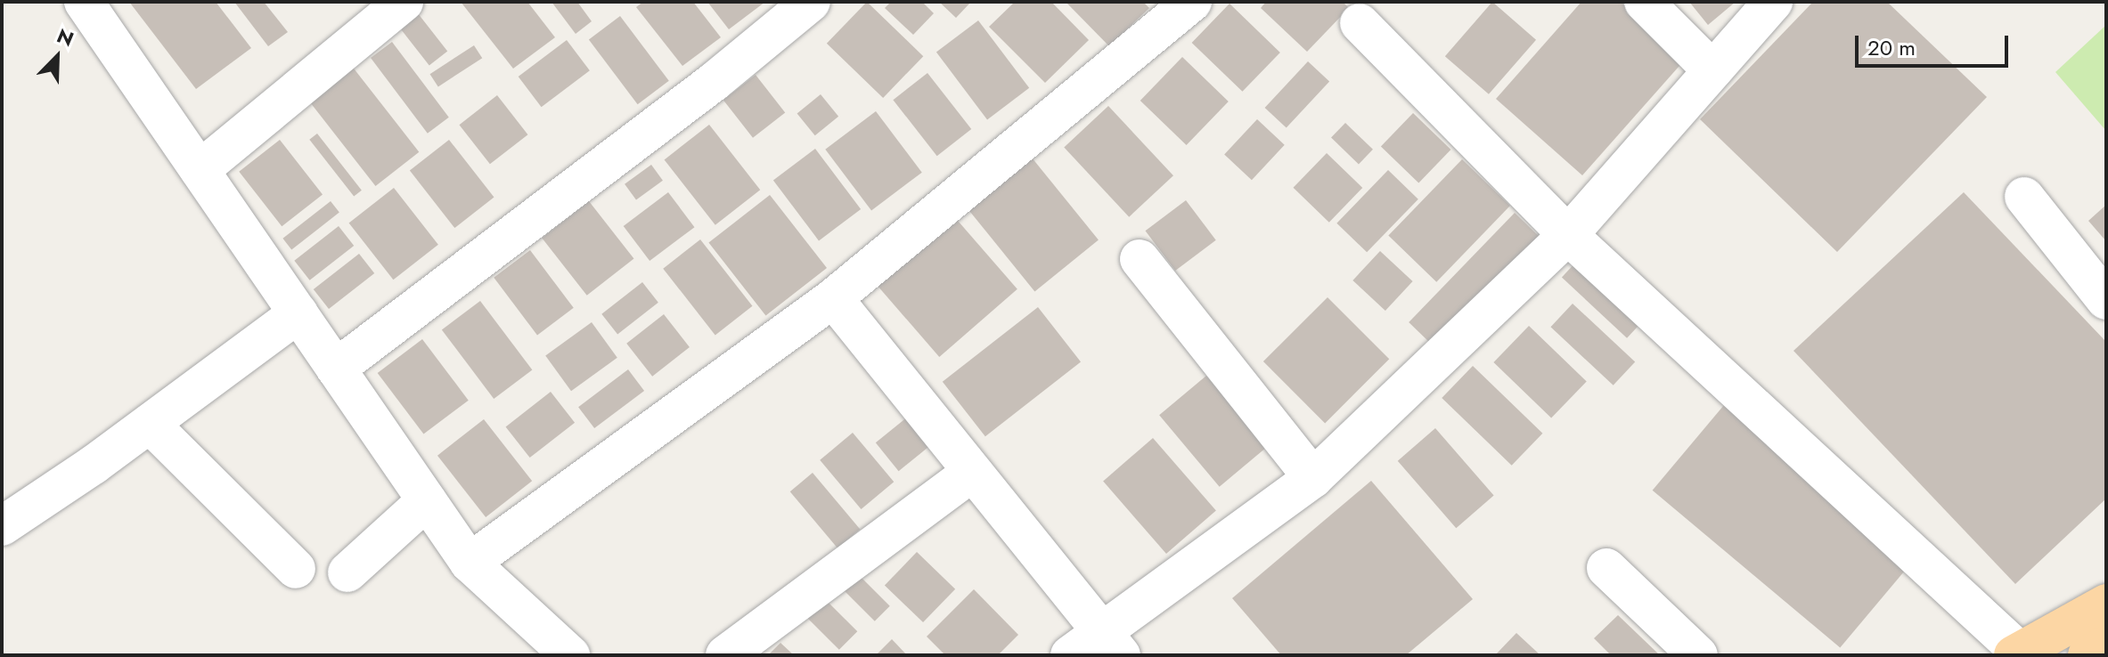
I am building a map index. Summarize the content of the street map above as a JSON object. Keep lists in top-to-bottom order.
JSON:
{
  "scale_bar": "20 m",
  "north": "top right"
}
